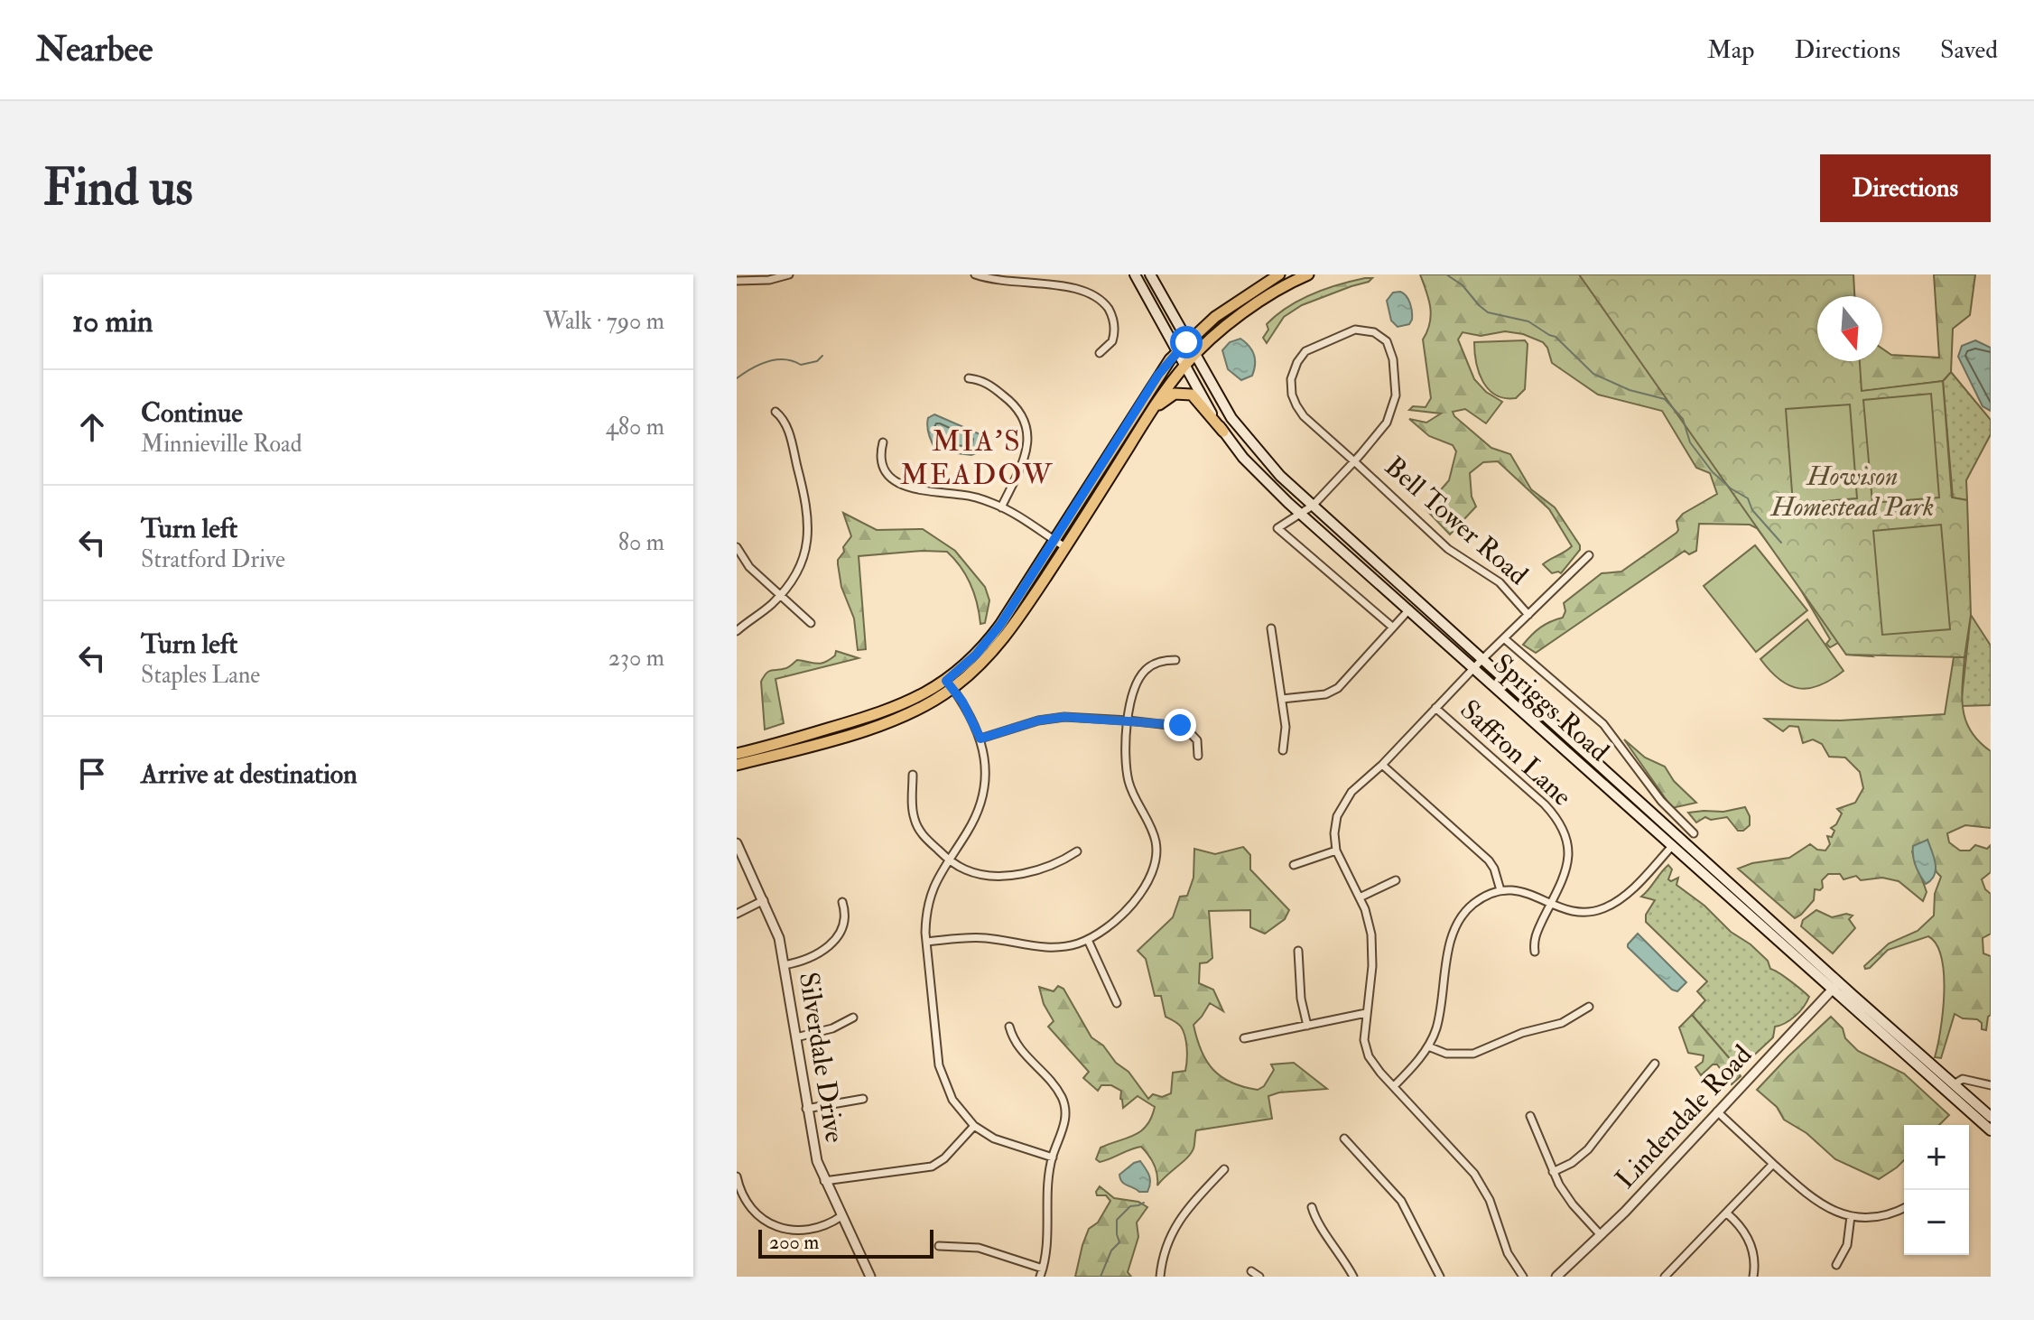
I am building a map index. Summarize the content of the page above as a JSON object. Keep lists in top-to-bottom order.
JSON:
{
  "streets": {
    "main road": ["Spriggs Road"],
    "street": [
      "Bell Tower Road",
      "Saffron Lane",
      "Silverdale Drive",
      "Lindendale Road"
    ]
  },
  "crossings": [
    ["Spriggs Road", "Lindendale Road"]
  ],
  "districts": ["MIA'S MEADOW"],
  "parks": ["Howison Homestead Park"],
  "scale_bar": "200 m",
  "north": "bottom",
  "page": {
    "header": "Nearbee",
    "nav": ["Map", "Directions", "Saved"],
    "buttons": "Directions",
    "title": "Find us",
    "heading": ["10 min", "Walk · 790 m"],
    "list": [
      ["Continue", "Minnieville Road", "480 m"],
      ["Turn left", "Stratford Drive", "80 m"],
      ["Turn left", "Staples Lane", "230 m"],
      "Arrive at destination"
    ],
    "map_buttons": ["+", "−"],
    "scale": "200 m"
  }
}
